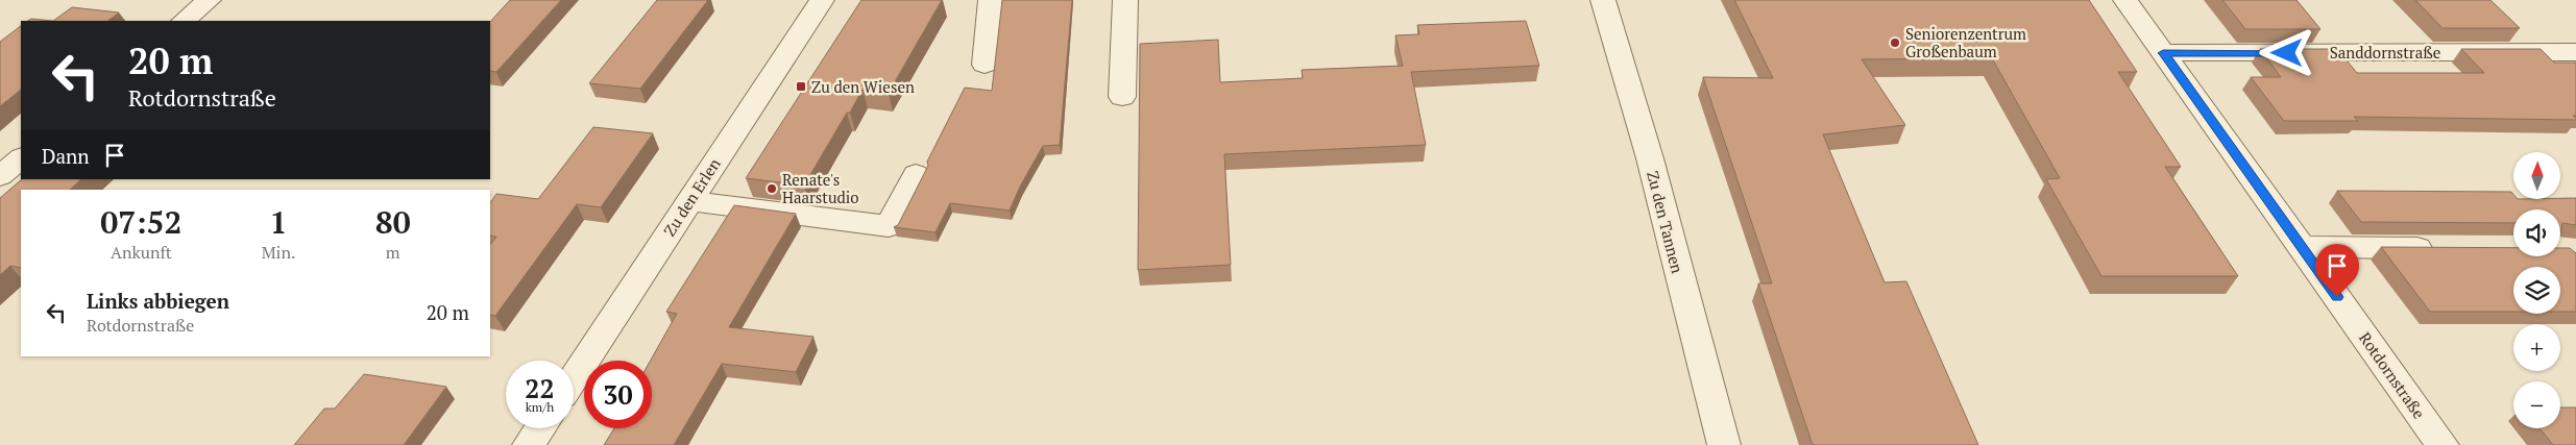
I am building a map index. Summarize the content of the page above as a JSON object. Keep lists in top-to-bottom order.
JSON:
{
  "streets": {
    "street": [
      "Sanddornstraße",
      "Zu den Erlen",
      "Zu den Tannen",
      "Rotdornstraße"
    ]
  },
  "crossings": [
    ["Sanddornstraße", "Rotdornstraße"]
  ],
  "places": {
    "other": ["Seniorenzentrum Großenbaum", "Renate's Haarstudio"],
    "transit": ["Zu den Wiesen"]
  },
  "north": "top",
  "page": {
    "turn": ["20 m", "Rotdornstraße"],
    "then": "Dann",
    "map_buttons": ["+", "−"],
    "eta": [
      "07:52",
      "Ankunft",
      "1",
      "Min.",
      "80",
      "m"
    ],
    "list": [
      {
        "name": "Links abbiegen",
        "note": "Rotdornstraße",
        "value": "20 m"
      }
    ],
    "speed": "22 km/h",
    "limit": "30"
  }
}
